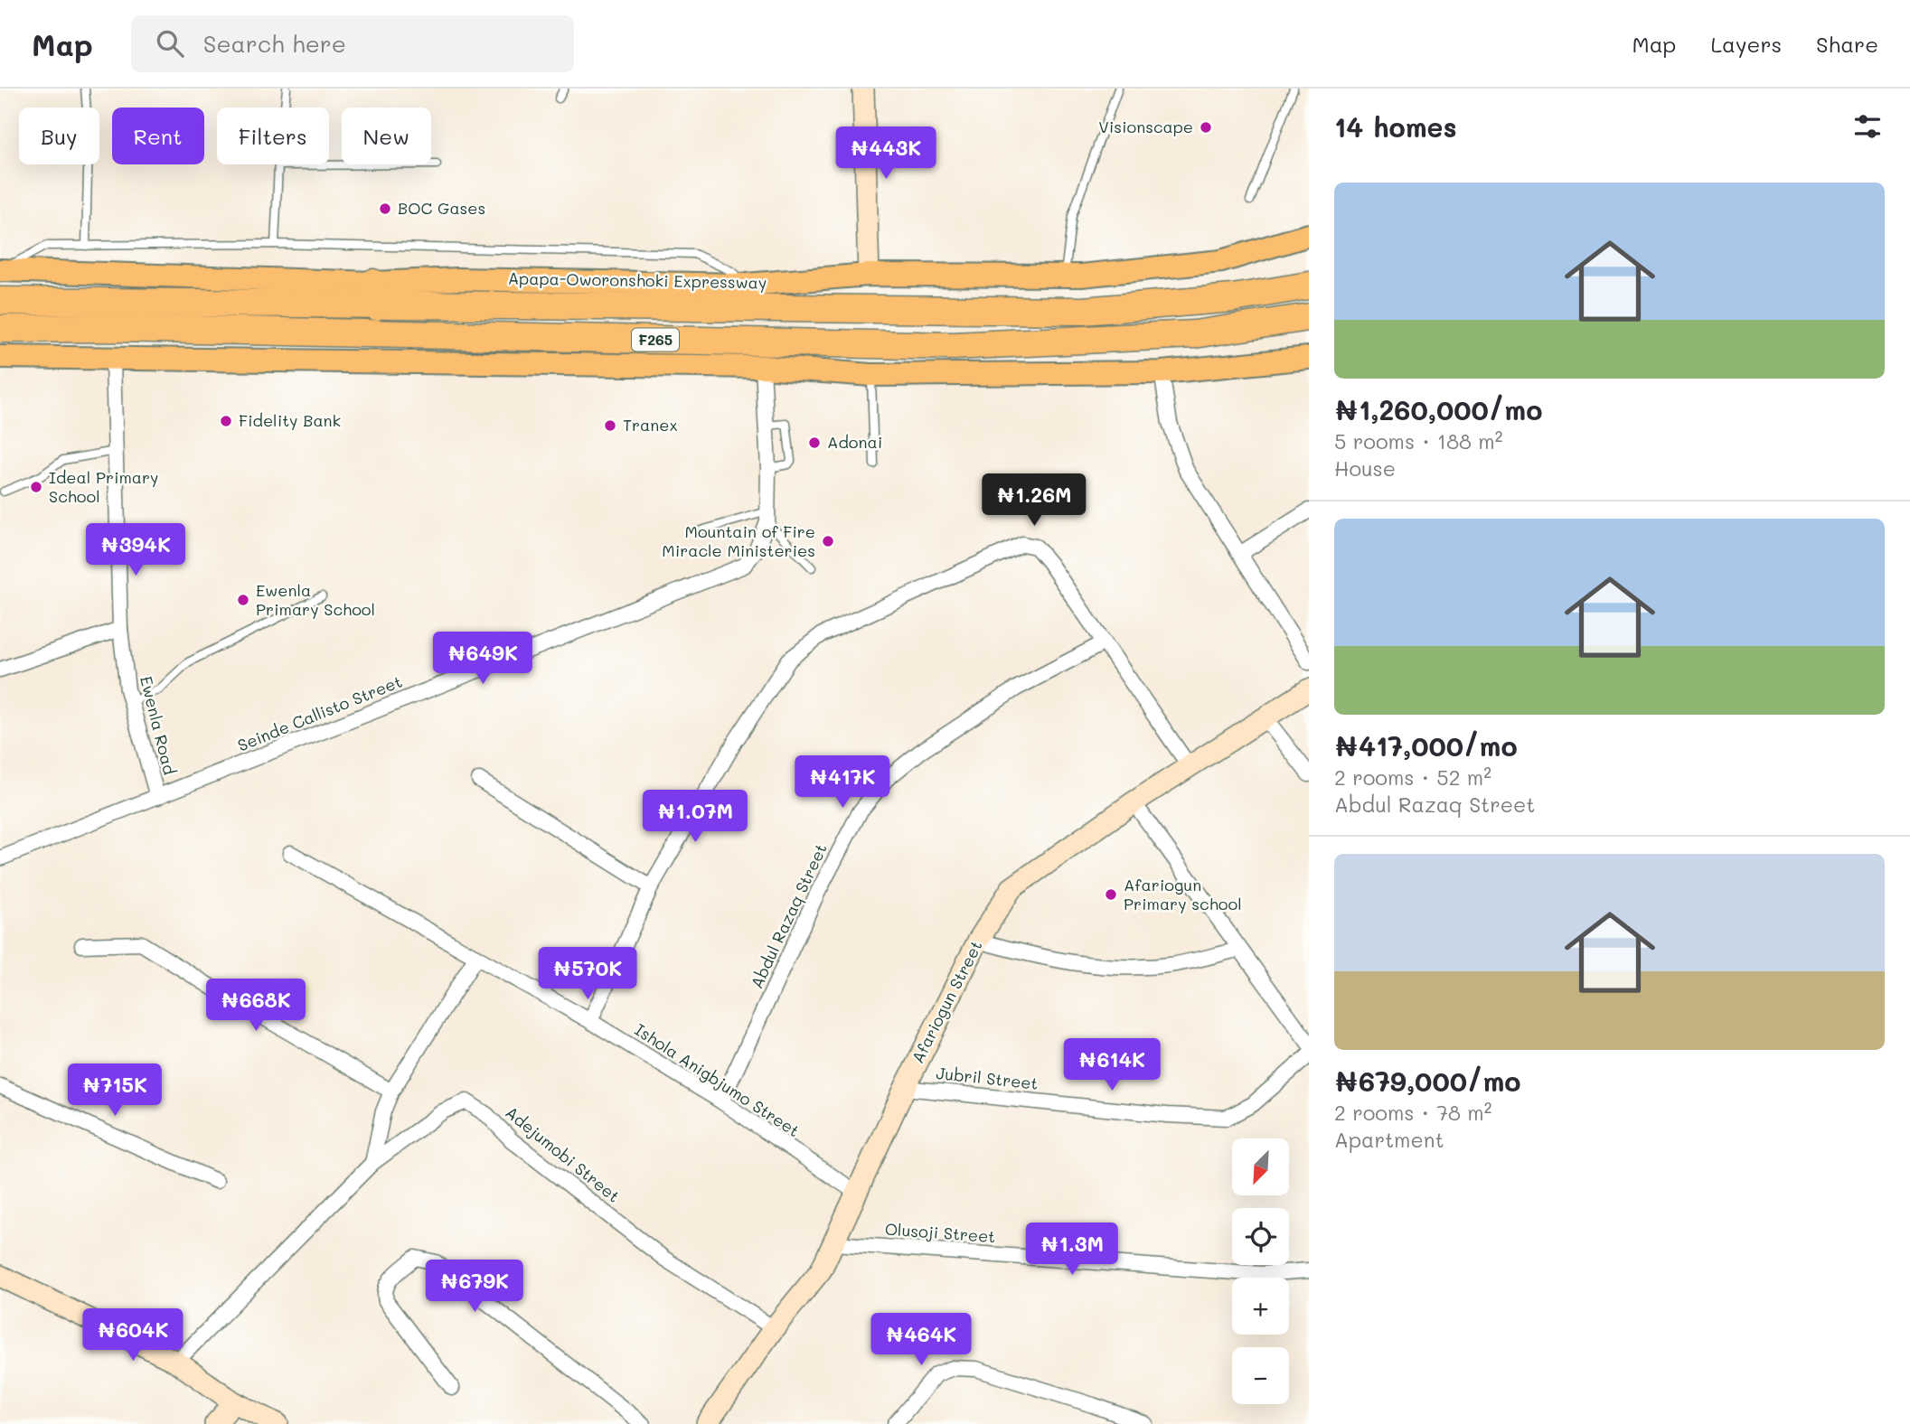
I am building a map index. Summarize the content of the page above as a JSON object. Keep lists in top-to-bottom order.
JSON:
{
  "streets": {
    "highway": ["Apapa-Oworonshoki Expressway", "F265"],
    "street": [
      "Seinde Callisto Street",
      "Ewenla Road",
      "Abdul Razaq Street",
      "Afariogun Street",
      "Jubril Street",
      "Ishola Anigbjumo Street",
      "Adejumobi Street",
      "Olusoji Street"
    ]
  },
  "crossings": [
    ["Seinde Callisto Street", "Ewenla Road"],
    ["Abdul Razaq Street", "Ishola Anigbjumo Street"],
    ["Afariogun Street", "Jubril Street"],
    ["Afariogun Street", "Ishola Anigbjumo Street"],
    ["Afariogun Street", "Adejumobi Street"],
    ["Afariogun Street", "Olusoji Street"]
  ],
  "places": [
    "Visionscape",
    "BOC Gases",
    "Fidelity Bank",
    "Tranex",
    "Adonai",
    "Ideal Primary School",
    "Mountain of Fire Miracle Ministeries",
    "Ewenla Primary School",
    "Afariogun Primary school"
  ],
  "north": "bottom left",
  "page": {
    "header": "Map",
    "search": "Search here",
    "nav": ["Map", "Layers", "Share"],
    "heading": "14 homes",
    "chip": [
      "Buy",
      "Rent",
      "Filters",
      "New"
    ],
    "price": [
      "₦443K",
      "₦1.26M",
      "₦394K",
      "₦649K",
      "₦417K",
      "₦1.07M",
      "₦570K",
      "₦668K",
      "₦614K",
      "₦715K",
      "₦1.3M",
      "₦679K",
      "₦604K",
      "₦464K"
    ],
    "list": [
      {
        "name": "₦1,260,000/mo",
        "note": "5 rooms · 188 m² · House"
      },
      {
        "name": "₦417,000/mo",
        "note": "2 rooms · 52 m² · Abdul Razaq Street"
      },
      {
        "name": "₦679,000/mo",
        "note": "2 rooms · 78 m² · Apartment"
      }
    ],
    "map_buttons": ["+", "−"]
  }
}
